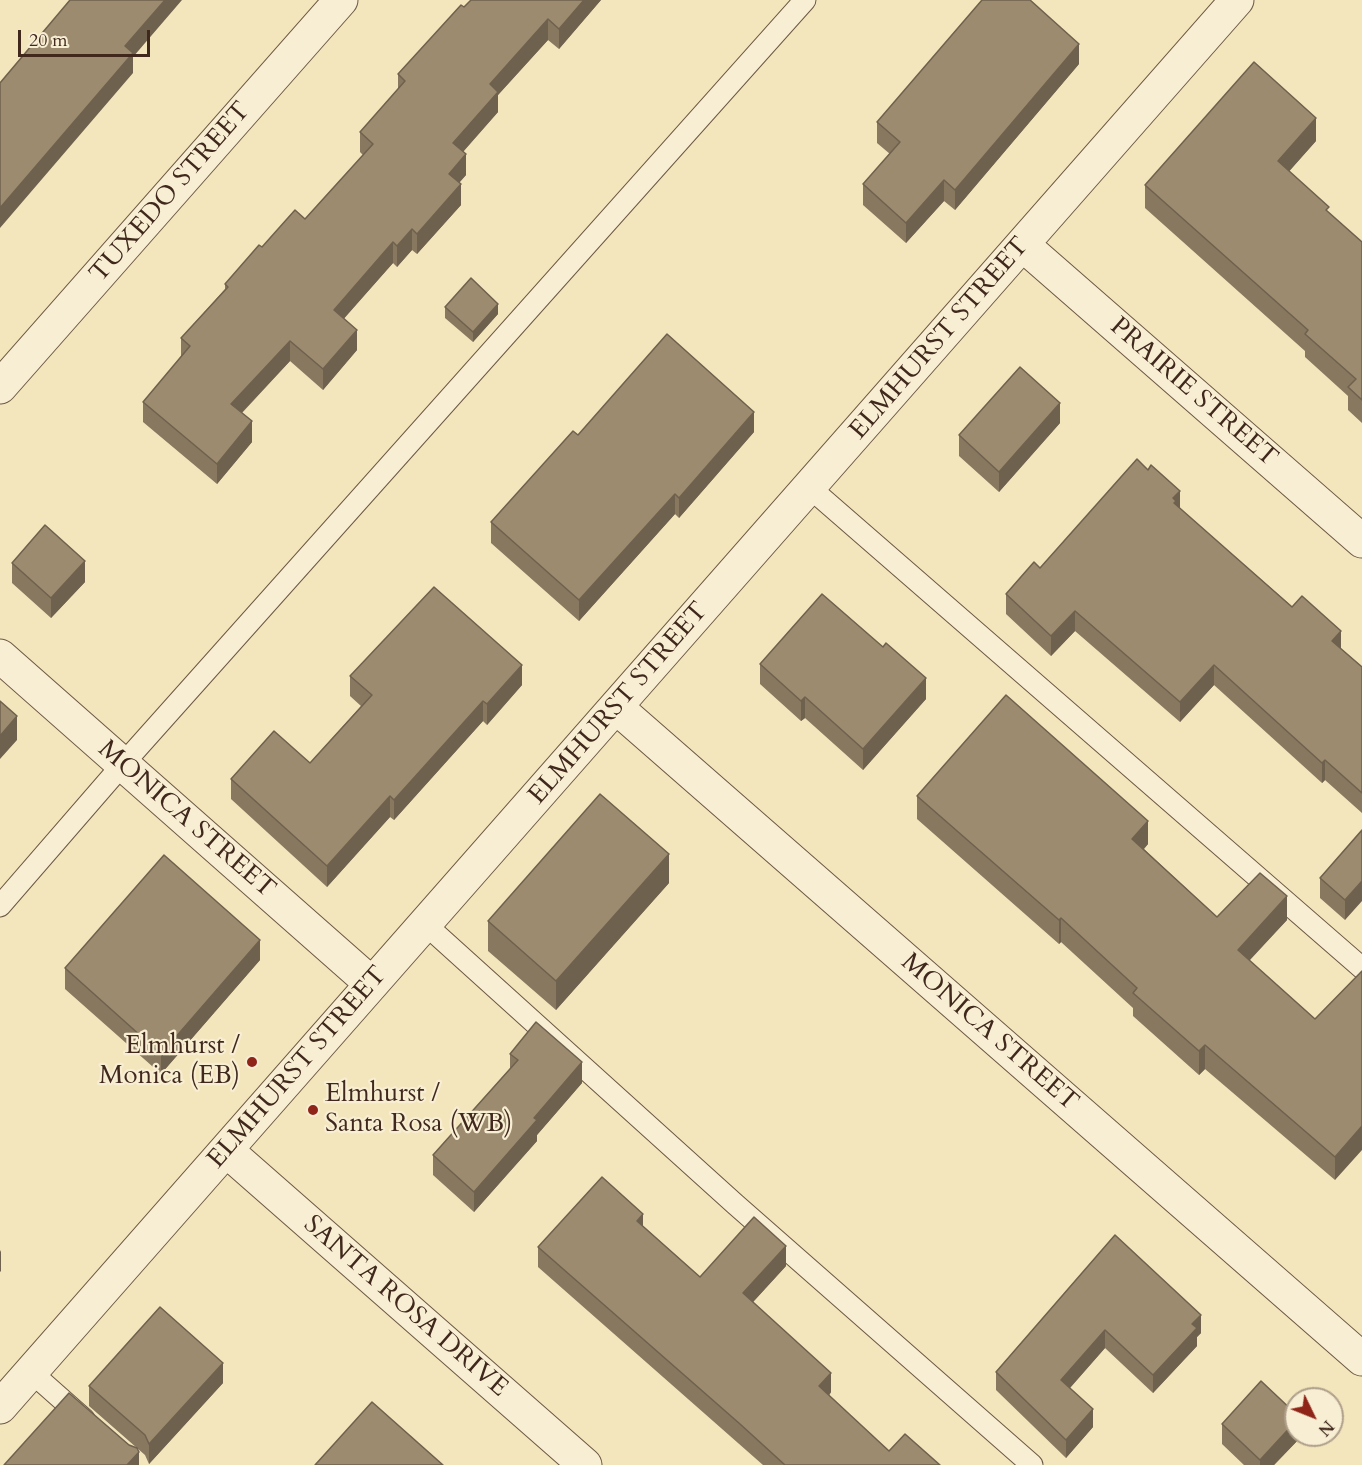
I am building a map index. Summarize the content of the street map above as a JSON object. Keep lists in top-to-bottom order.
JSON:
{
  "streets": {
    "street": [
      "TUXEDO STREET",
      "ELMHURST STREET",
      "PRAIRIE STREET",
      "MONICA STREET",
      "SANTA ROSA DRIVE"
    ]
  },
  "crossings": [
    ["ELMHURST STREET", "PRAIRIE STREET"],
    ["ELMHURST STREET", "MONICA STREET"],
    ["ELMHURST STREET", "SANTA ROSA DRIVE"]
  ],
  "places": ["Elmhurst / Monica (EB)", "Elmhurst / Santa Rosa (WB)"],
  "scale_bar": "20 m",
  "north": "bottom right"
}
